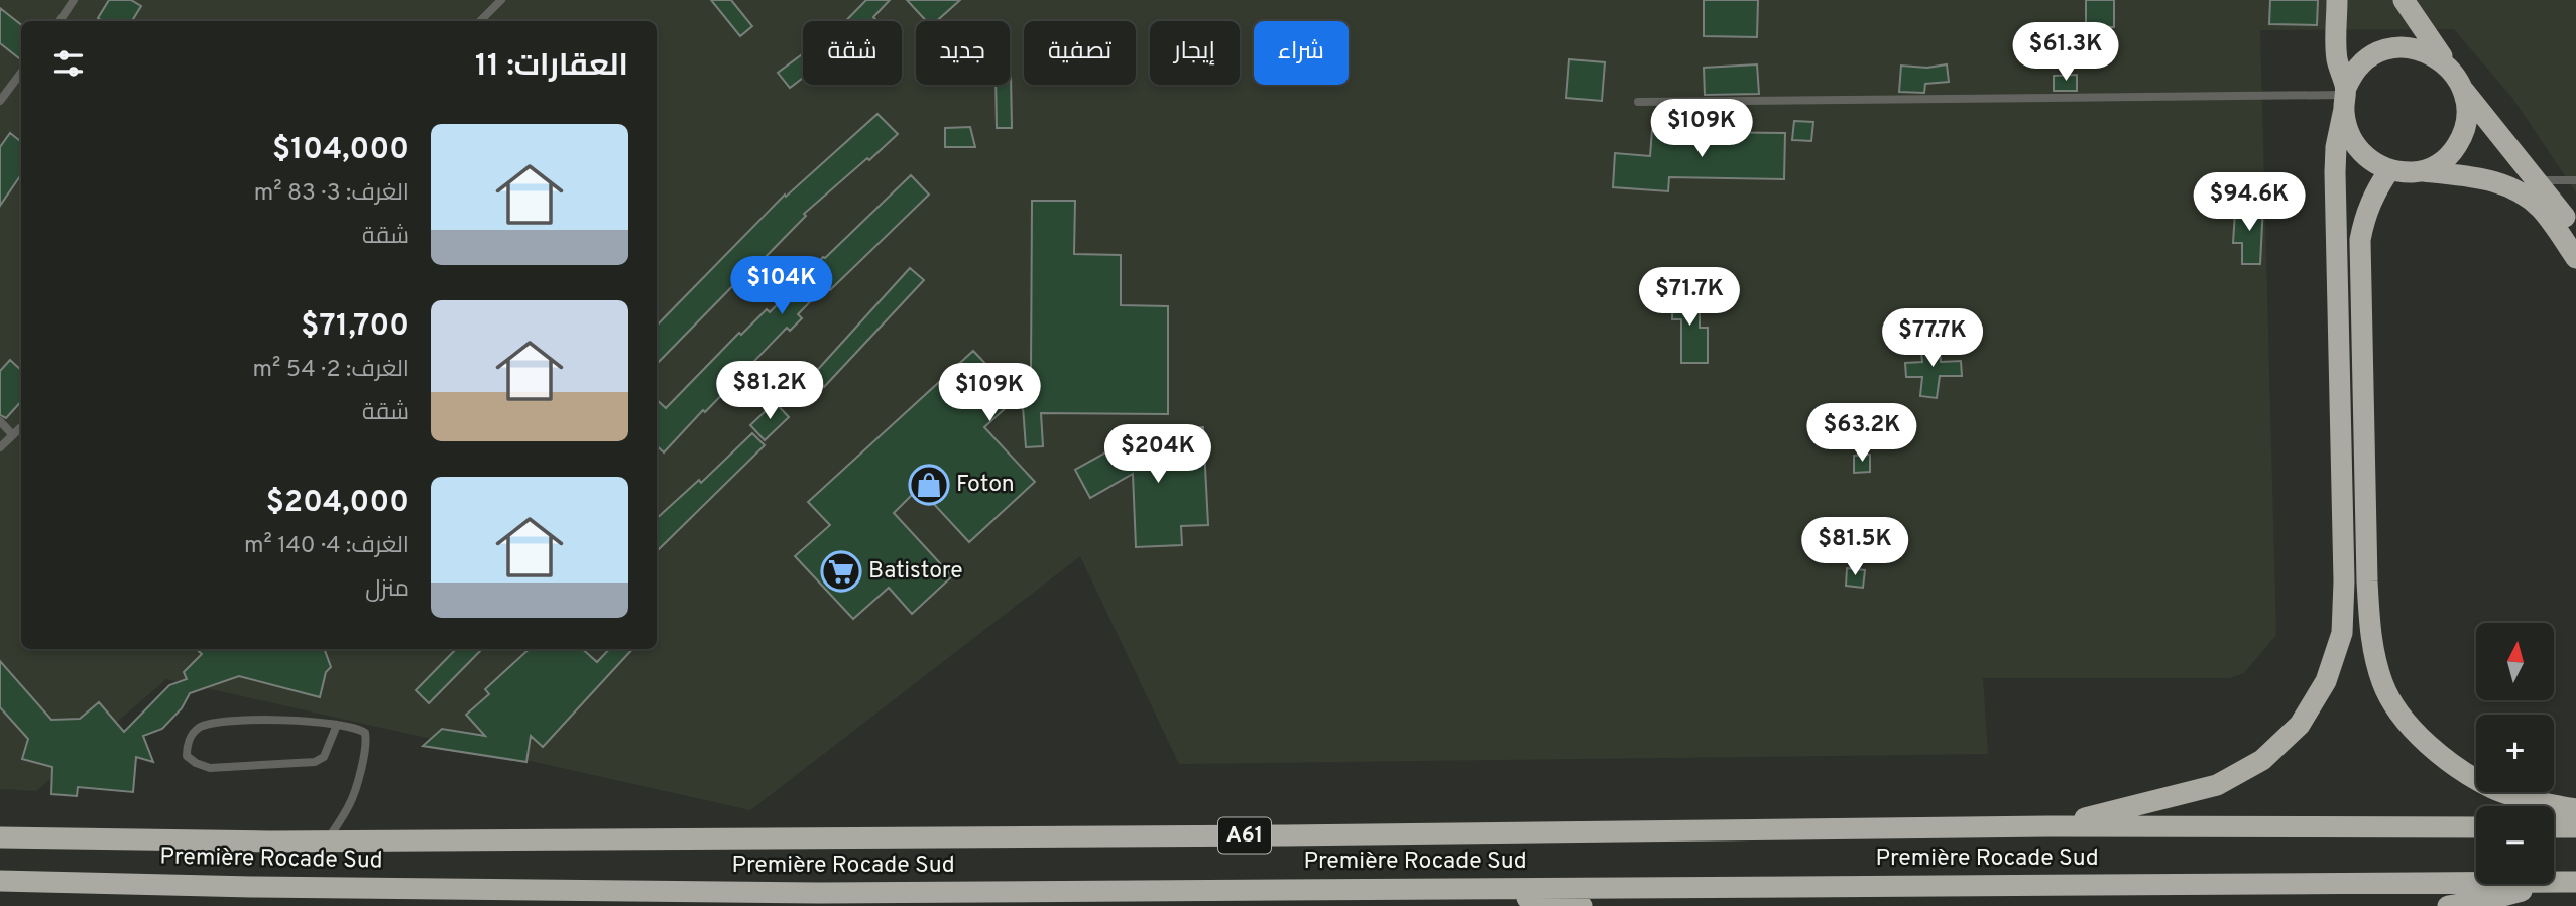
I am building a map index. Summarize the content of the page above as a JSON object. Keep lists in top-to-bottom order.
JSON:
{
  "streets": {
    "highway": ["A61", "Première Rocade Sud"]
  },
  "places": {
    "shop": ["Foton"],
    "supermarket": ["Batistore"]
  },
  "north": "top",
  "page": {
    "chip": [
      "شراء",
      "إيجار",
      "تصفية",
      "جديد",
      "شقة"
    ],
    "heading": "العقارات: 11",
    "price": [
      "$61.3K",
      "$109K",
      "$94.6K",
      "$104K",
      "$71.7K",
      "$77.7K",
      "$81.2K",
      "$109K",
      "$63.2K",
      "$204K",
      "$81.5K"
    ],
    "list": [
      {
        "name": "$104,000",
        "note": "الغرف: 3 · 83 m² · شقة"
      },
      {
        "name": "$71,700",
        "note": "الغرف: 2 · 54 m² · شقة"
      },
      {
        "name": "$204,000",
        "note": "الغرف: 4 · 140 m² · منزل"
      }
    ],
    "map_buttons": ["+", "−"]
  }
}
